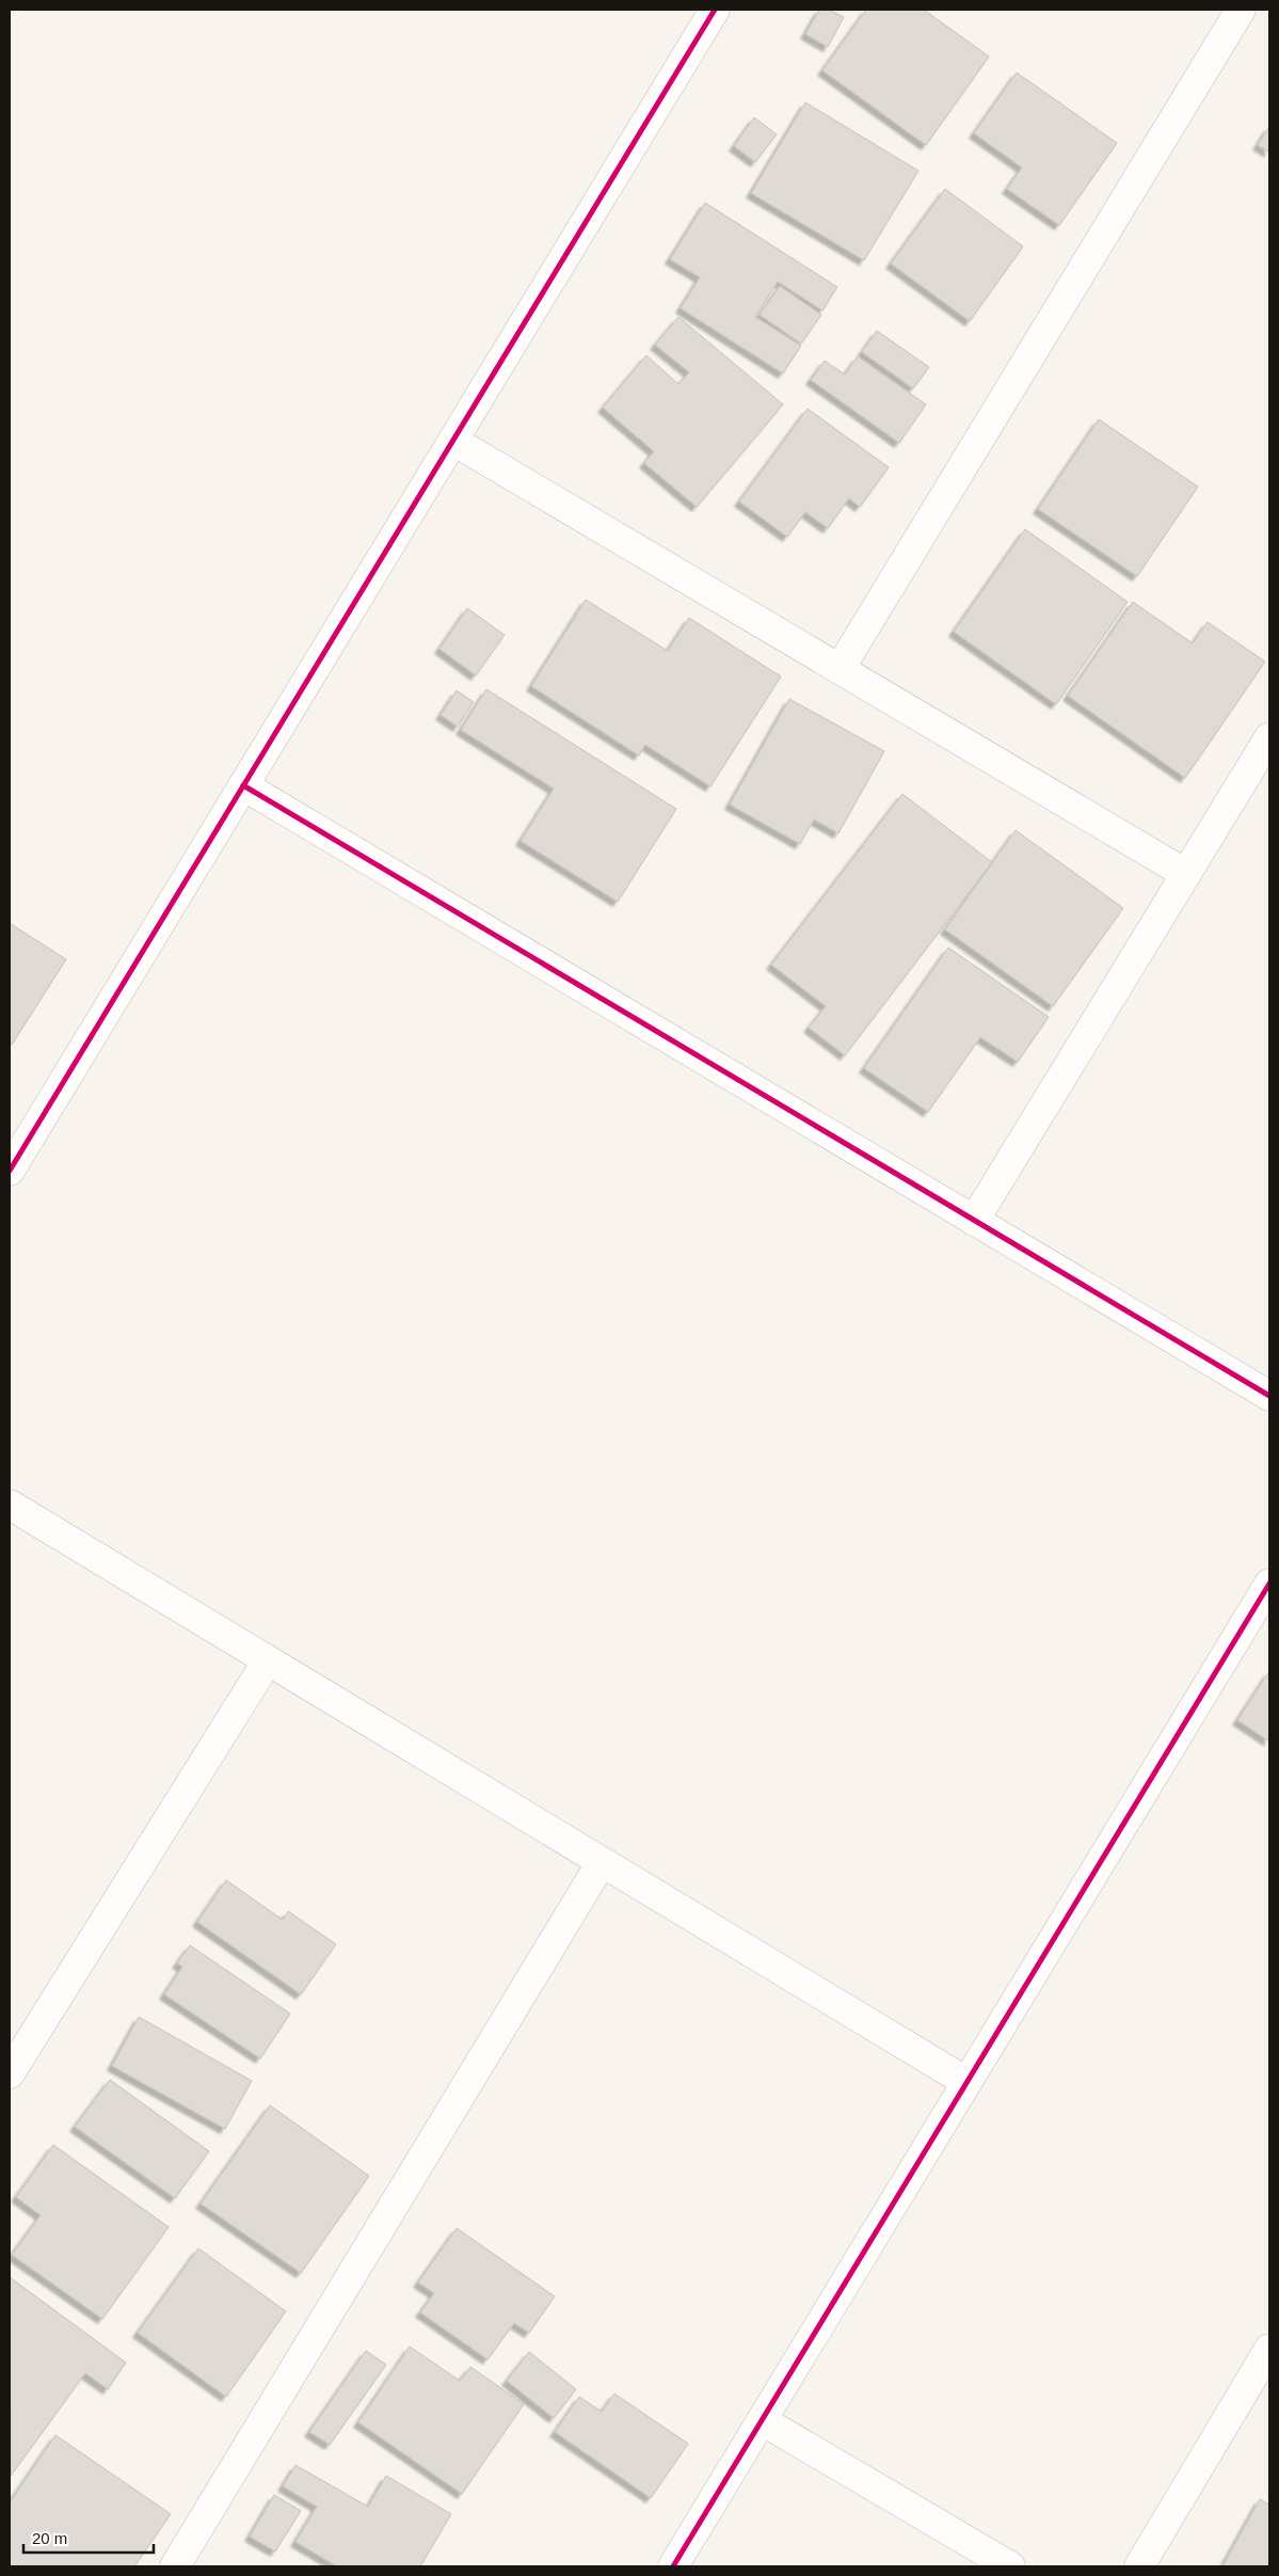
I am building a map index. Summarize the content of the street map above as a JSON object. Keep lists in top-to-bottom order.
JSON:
{
  "scale_bar": "20 m"
}
